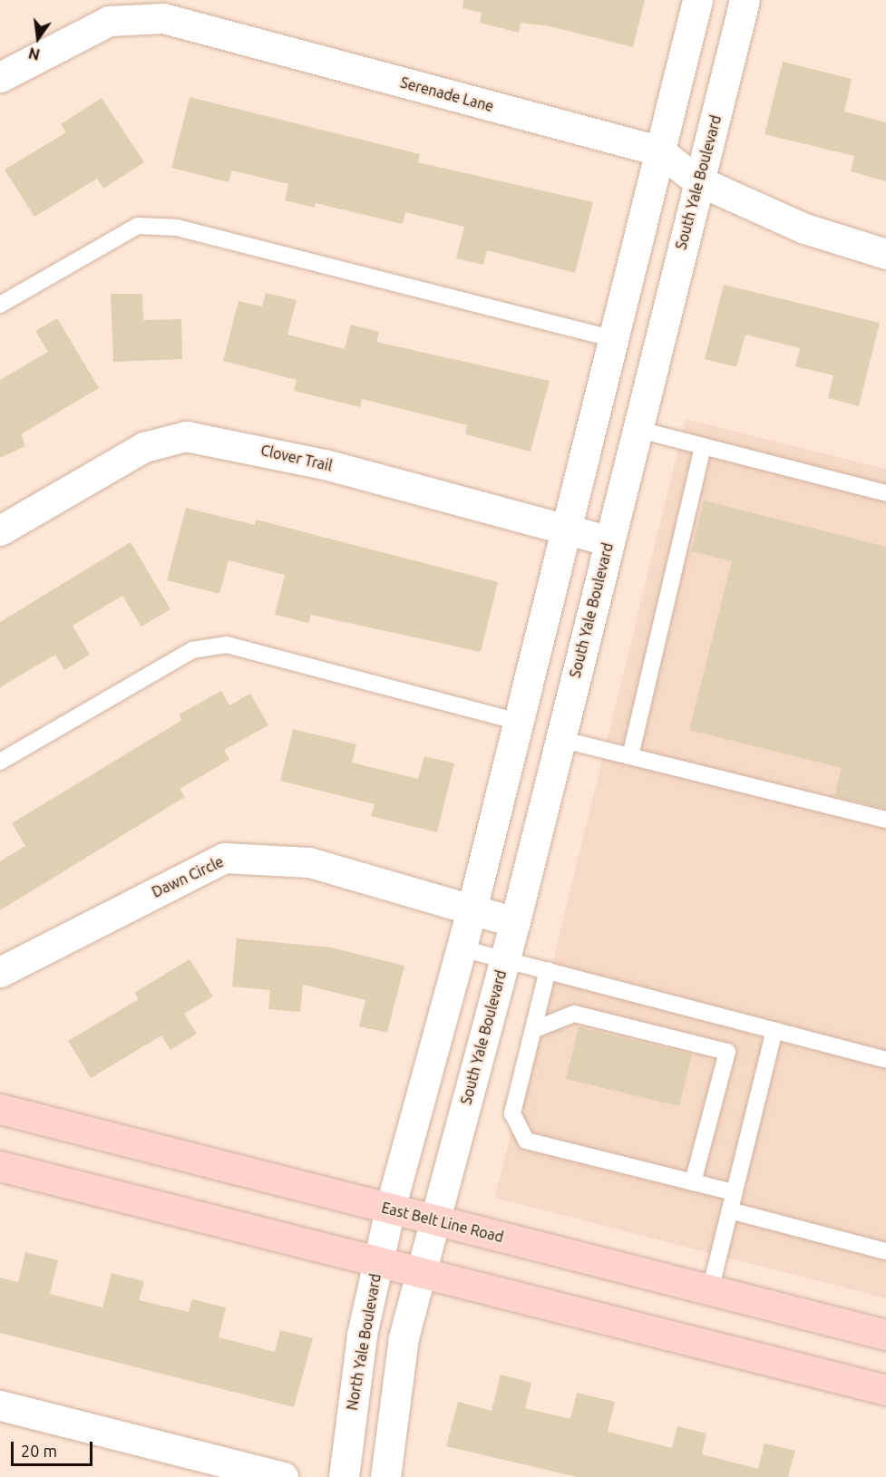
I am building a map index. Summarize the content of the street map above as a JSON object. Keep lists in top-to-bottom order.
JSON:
{
  "streets": {
    "main road": ["East Belt Line Road"],
    "street": [
      "Serenade Lane",
      "South Yale Boulevard",
      "Clover Trail",
      "Dawn Circle",
      "North Yale Boulevard"
    ]
  },
  "crossings": [
    ["Serenade Lane", "South Yale Boulevard"],
    ["South Yale Boulevard", "Clover Trail"],
    ["South Yale Boulevard", "Dawn Circle"],
    ["South Yale Boulevard", "East Belt Line Road"],
    ["East Belt Line Road", "North Yale Boulevard"]
  ],
  "scale_bar": "20 m",
  "north": "bottom"
}
